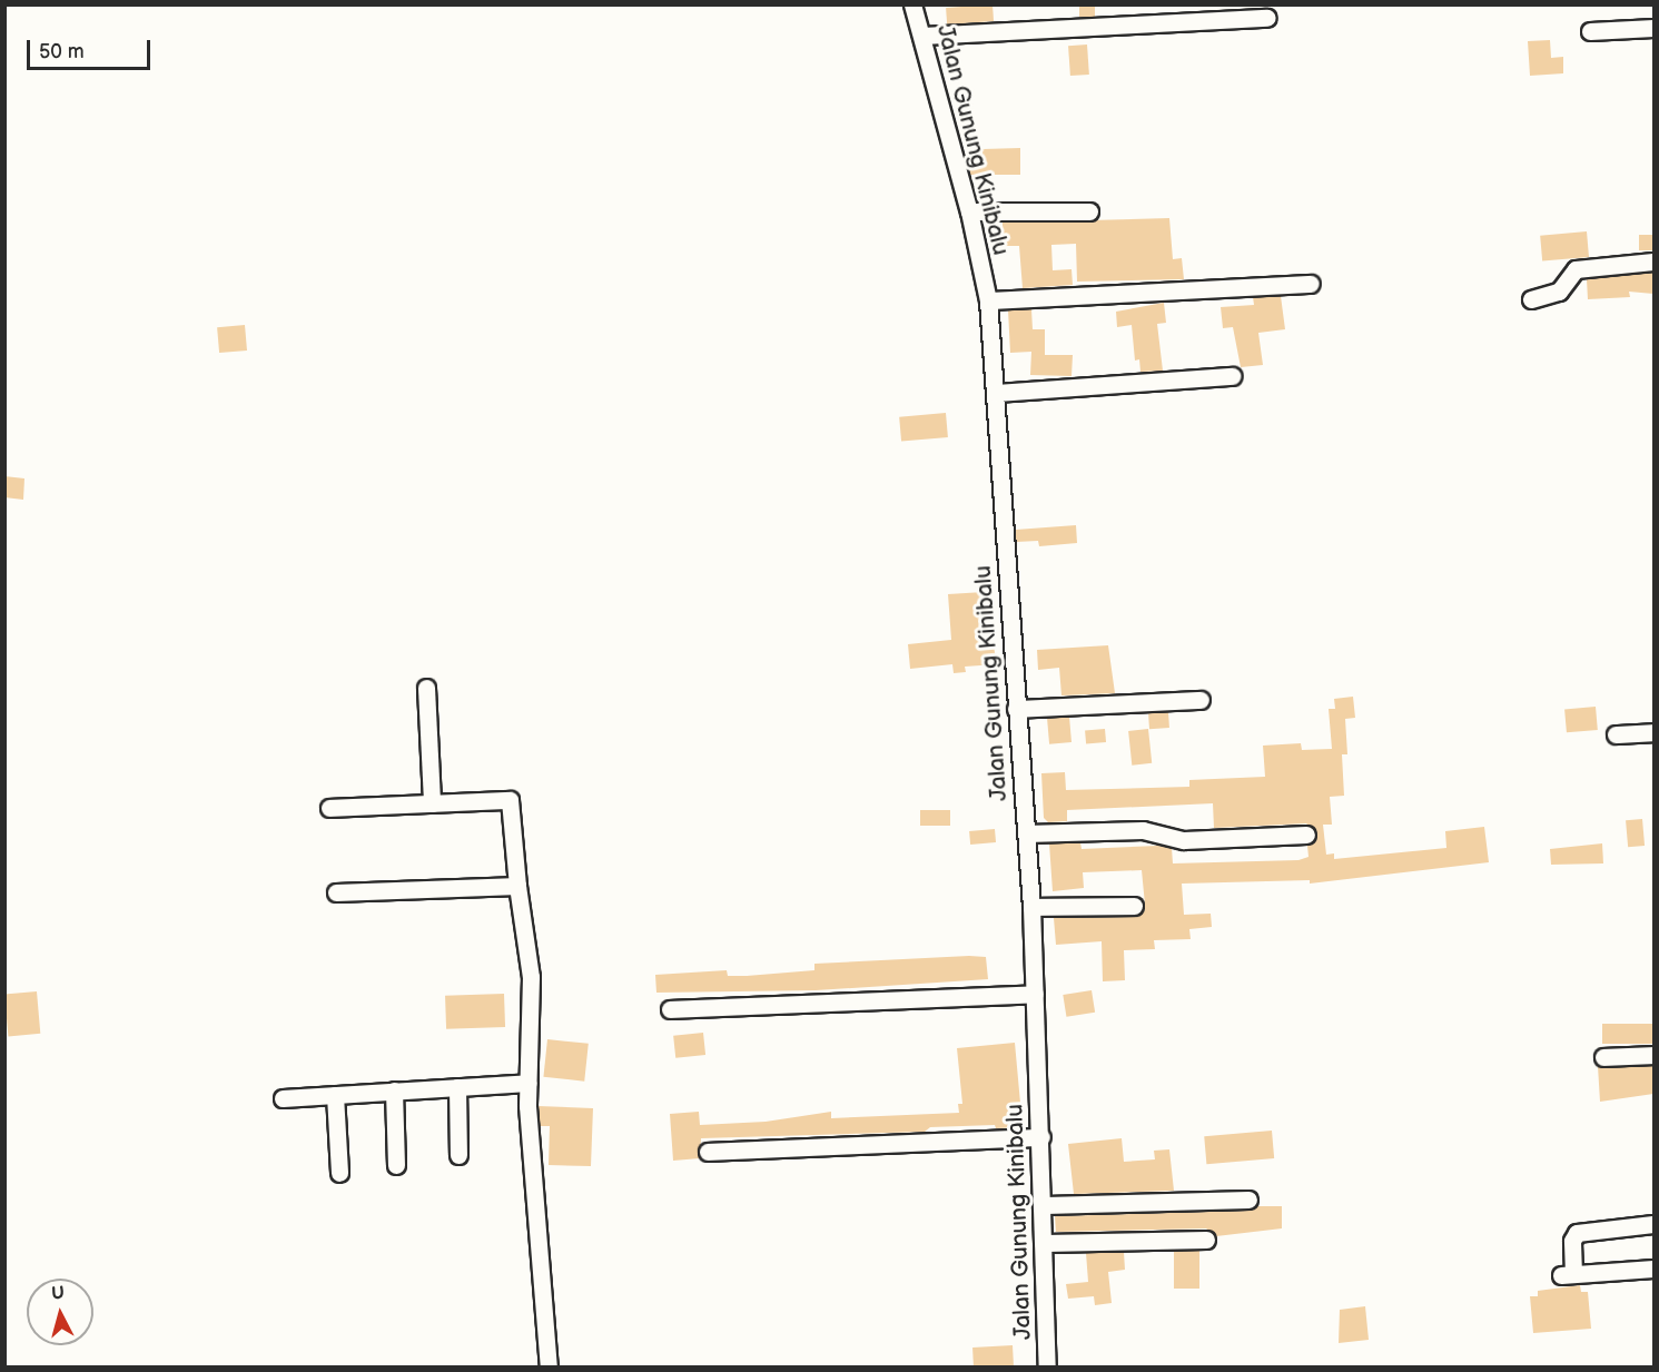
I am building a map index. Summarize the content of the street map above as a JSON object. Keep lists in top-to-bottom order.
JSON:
{
  "streets": {
    "street": ["Jalan Gunung Kinibalu"]
  },
  "scale_bar": "50 m",
  "north": "top"
}
